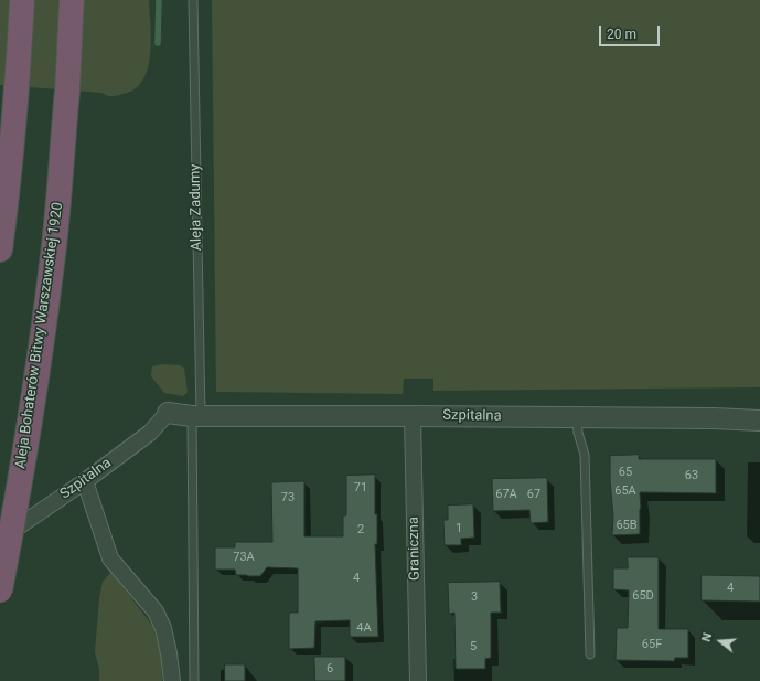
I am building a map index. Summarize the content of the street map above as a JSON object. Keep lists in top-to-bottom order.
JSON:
{
  "streets": {
    "highway": ["Aleja Bohaterów Bitwy Warszawskiej 1920"],
    "street": ["Szpitalna", "Graniczna"],
    "lane": ["Aleja Zadumy"]
  },
  "crossings": [
    ["Aleja Zadumy", "Szpitalna"],
    ["Szpitalna", "Graniczna"]
  ],
  "house_numbers": [
    "65",
    "63",
    "71",
    "65A",
    "67A",
    "67",
    "73",
    "65B",
    "1",
    "2",
    "73A",
    "4",
    "4",
    "65D",
    "3",
    "4A",
    "65F",
    "5",
    "6"
  ],
  "scale_bar": "20 m",
  "north": "left"
}
